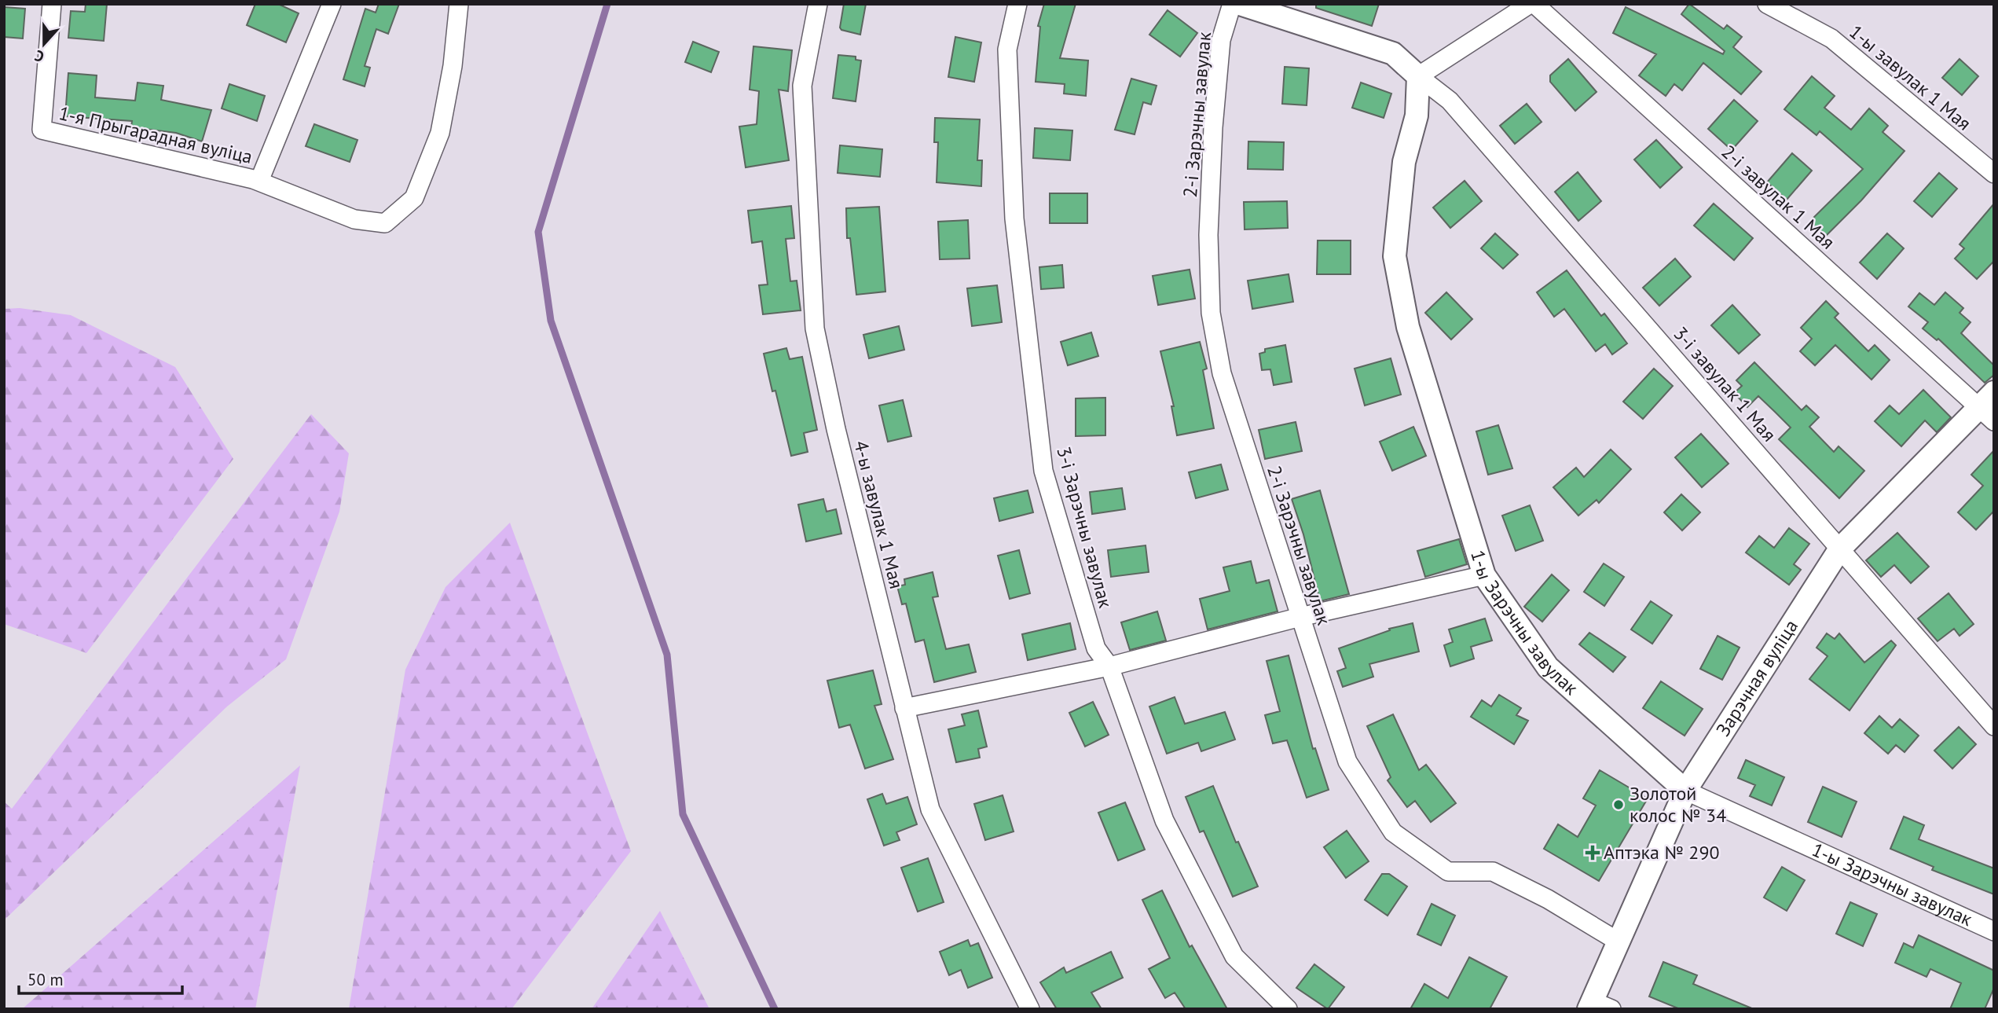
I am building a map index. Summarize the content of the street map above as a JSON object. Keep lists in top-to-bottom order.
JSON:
{
  "streets": {
    "street": [
      "1-ы завулак 1 Мая",
      "2-і Зарэчны завулак",
      "1-я Прыгарадная вуліца",
      "2-і завулак 1 Мая",
      "3-і завулак 1 Мая",
      "4-ы завулак 1 Мая",
      "3-і Зарэчны завулак",
      "1-ы Зарэчны завулак",
      "Зарэчная вуліца"
    ]
  },
  "crossings": [
    ["2-і Зарэчны завулак", "Зарэчная вуліца"],
    ["2-і завулак 1 Мая", "Зарэчная вуліца"],
    ["3-і завулак 1 Мая", "1-ы Зарэчны завулак"],
    ["3-і завулак 1 Мая", "Зарэчная вуліца"],
    ["1-ы Зарэчны завулак", "Зарэчная вуліца"]
  ],
  "places": {
    "other": ["Золотой колос № 34"],
    "health": ["Аптэка № 290"]
  },
  "scale_bar": "50 m",
  "north": "bottom"
}
